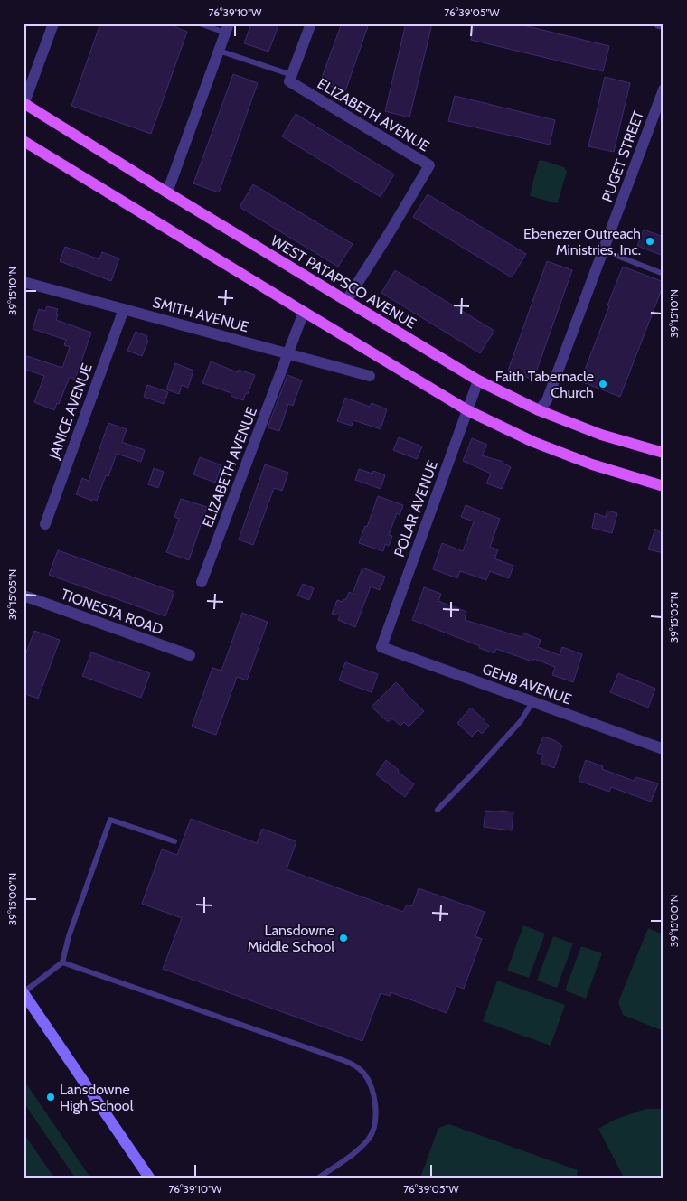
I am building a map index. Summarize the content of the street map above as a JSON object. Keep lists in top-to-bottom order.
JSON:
{
  "streets": {
    "main road": ["WEST PATAPSCO AVENUE"],
    "street": [
      "ELIZABETH AVENUE",
      "PUGET STREET",
      "SMITH AVENUE",
      "JANICE AVENUE",
      "POLAR AVENUE",
      "TIONESTA ROAD",
      "GEHB AVENUE"
    ]
  },
  "crossings": [
    ["ELIZABETH AVENUE", "WEST PATAPSCO AVENUE"],
    ["ELIZABETH AVENUE", "SMITH AVENUE"],
    ["PUGET STREET", "WEST PATAPSCO AVENUE"],
    ["WEST PATAPSCO AVENUE", "POLAR AVENUE"],
    ["SMITH AVENUE", "JANICE AVENUE"],
    ["POLAR AVENUE", "GEHB AVENUE"]
  ],
  "places": [
    "Ebenezer Outreach Ministries, Inc.",
    "Faith Tabernacle Church",
    "Lansdowne Middle School",
    "Lansdowne High School"
  ],
  "coordinates": [
    "76°39'10\"W",
    "76°39'05\"W",
    "39°15'10\"N",
    "39°15'05\"N",
    "39°15'00\"N"
  ]
}
